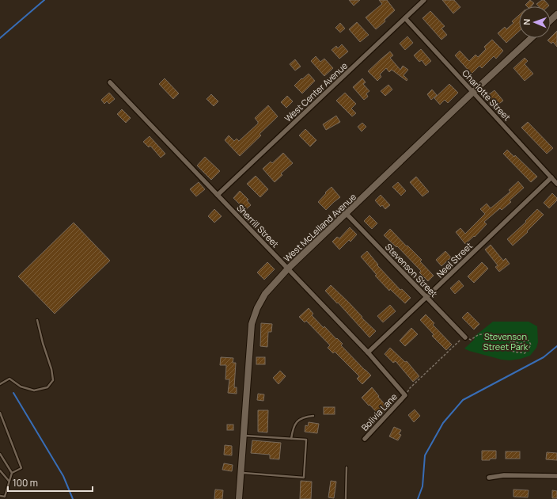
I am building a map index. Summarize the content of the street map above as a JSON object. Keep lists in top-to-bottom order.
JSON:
{
  "streets": {
    "street": [
      "West Center Avenue",
      "Charlotte Street",
      "Sherrill Street",
      "West McLelland Avenue",
      "Neel Street",
      "Stevenson Street",
      "Bolivia Lane"
    ]
  },
  "crossings": [
    ["West Center Avenue", "Charlotte Street"],
    ["West Center Avenue", "Sherrill Street"],
    ["Charlotte Street", "West McLelland Avenue"],
    ["Charlotte Street", "Neel Street"],
    ["Sherrill Street", "West McLelland Avenue"],
    ["Sherrill Street", "Neel Street"],
    ["Sherrill Street", "Bolivia Lane"],
    ["West McLelland Avenue", "Stevenson Street"],
    ["Neel Street", "Stevenson Street"]
  ],
  "parks": ["Stevenson Street Park"],
  "scale_bar": "100 m",
  "north": "left"
}
